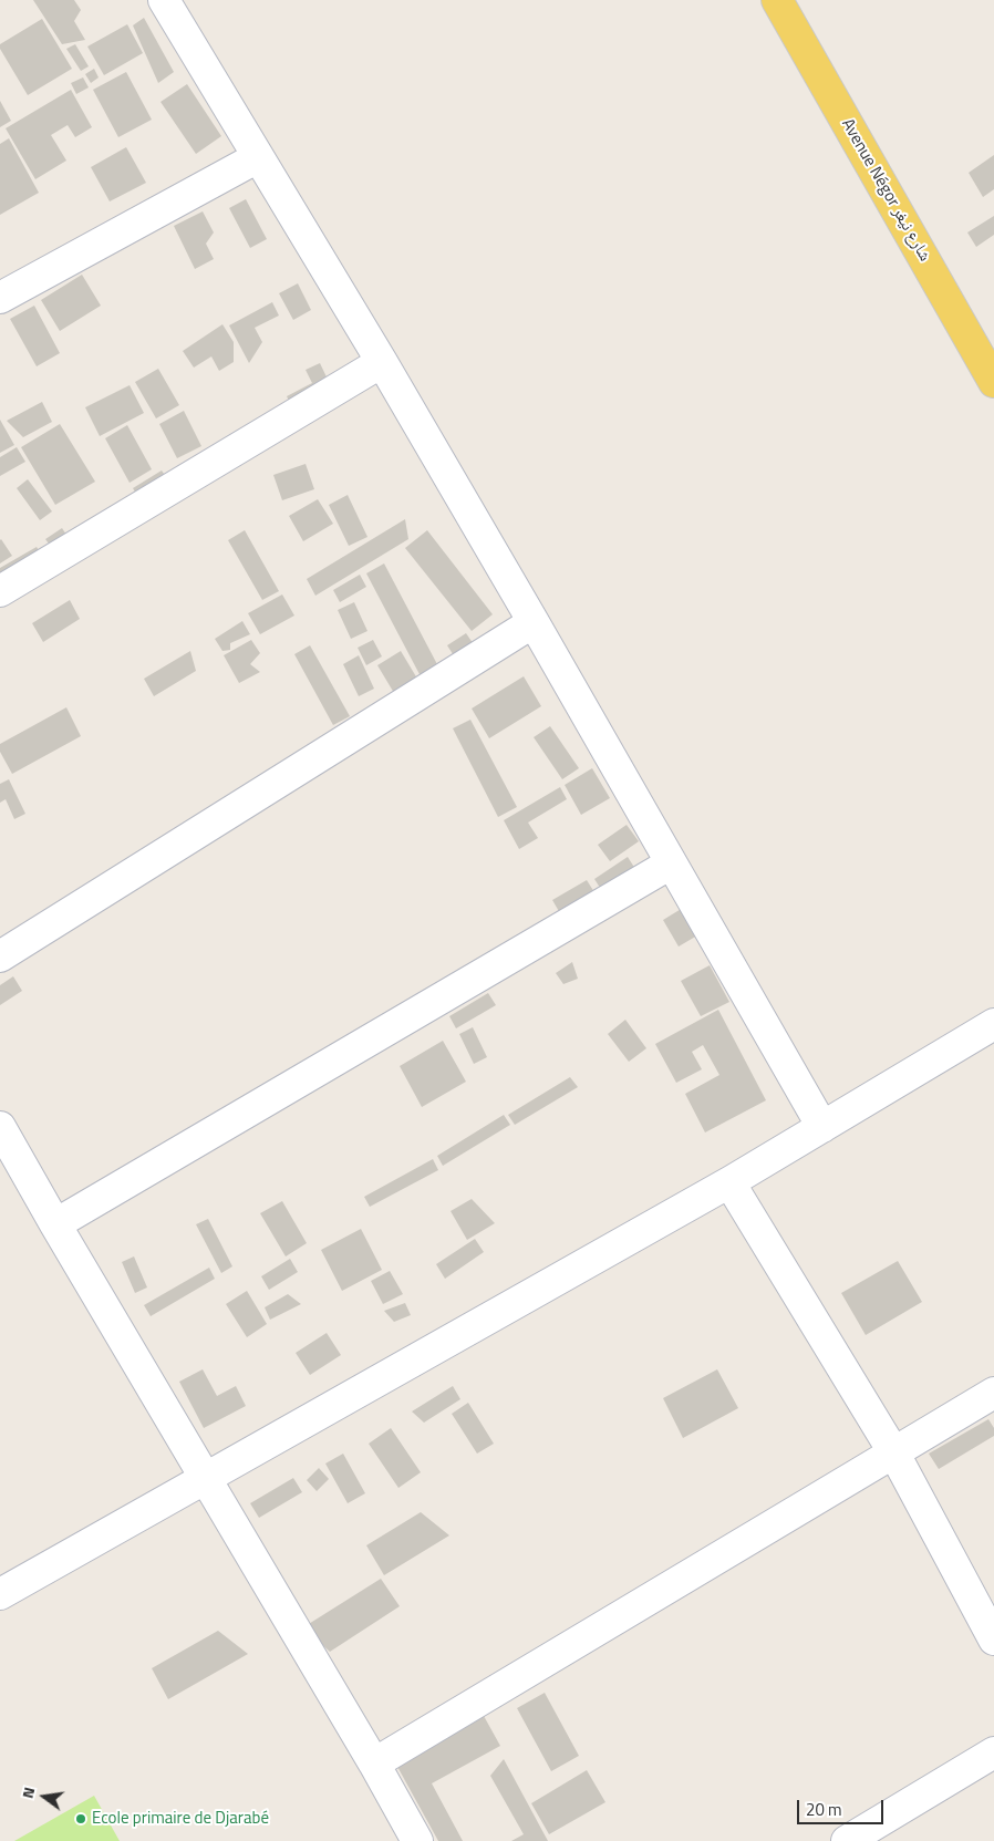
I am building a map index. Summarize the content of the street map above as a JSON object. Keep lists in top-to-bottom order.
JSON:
{
  "streets": {
    "main road": ["Avenue Négor شارع نيغر"]
  },
  "places": ["Ecole primaire de Djarabé"],
  "scale_bar": "20 m",
  "north": "left"
}
